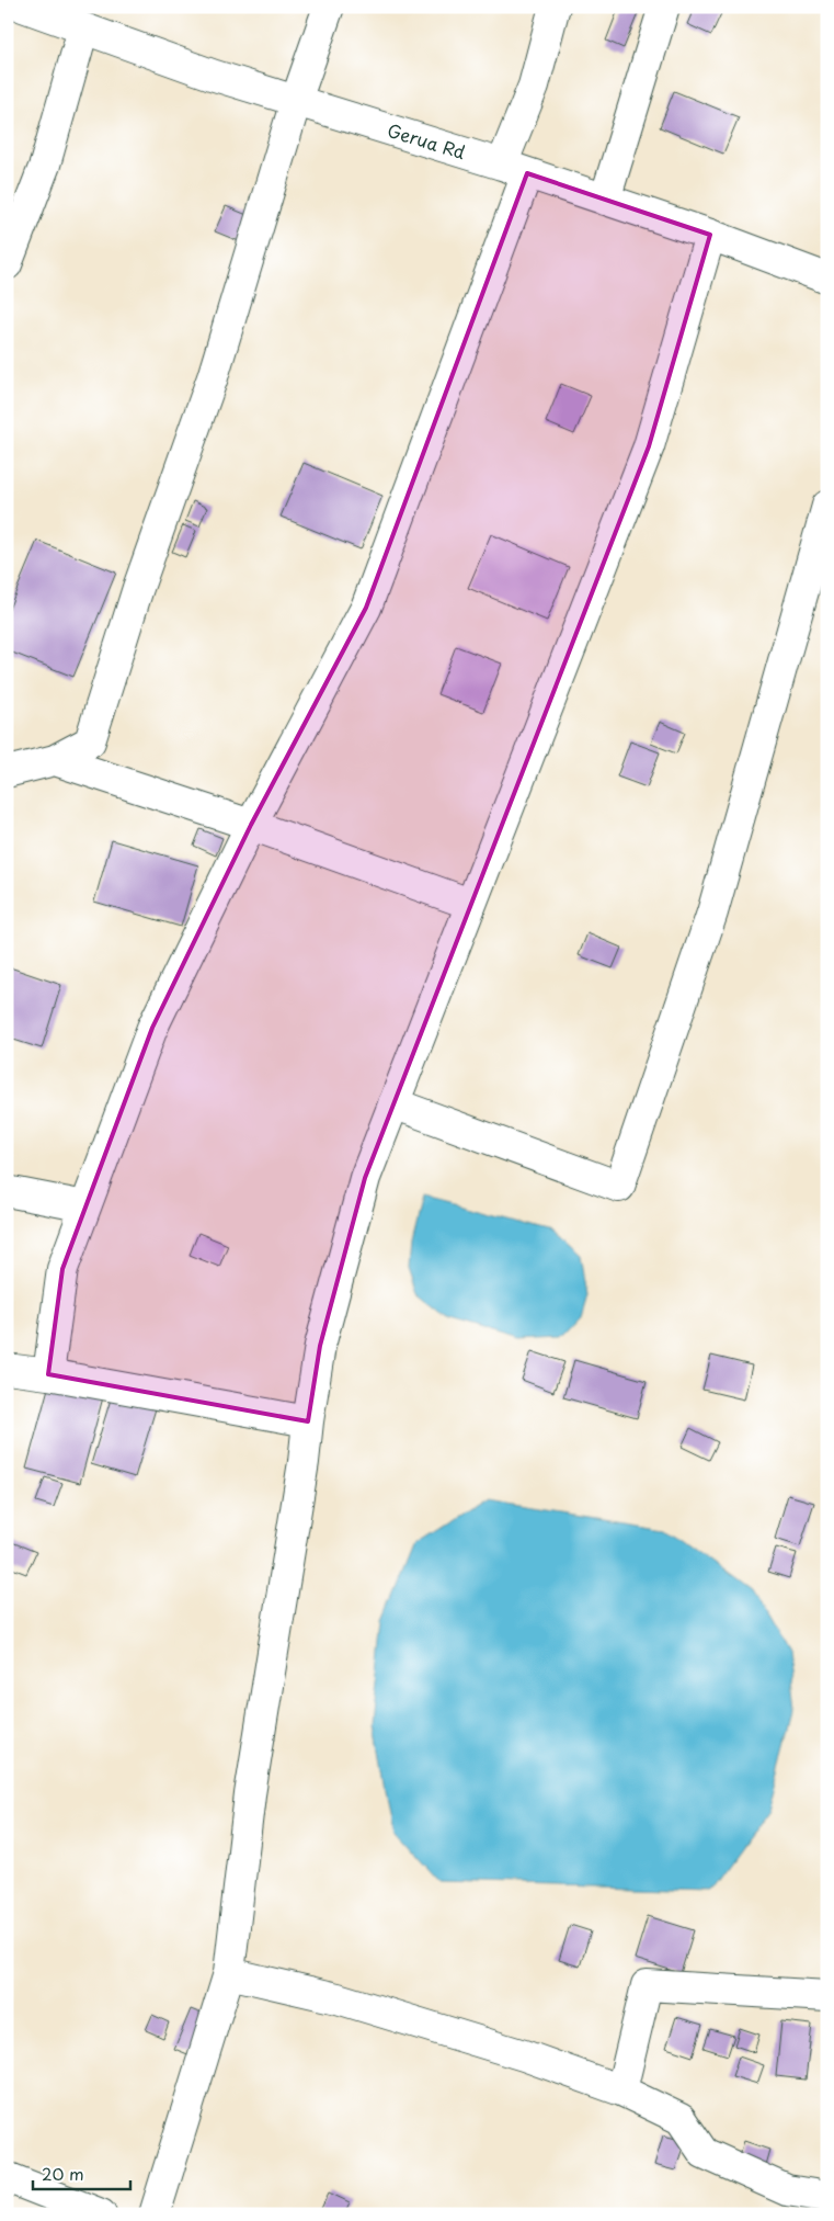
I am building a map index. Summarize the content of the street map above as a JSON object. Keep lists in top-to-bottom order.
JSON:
{
  "streets": {
    "street": ["Gerua Rd"]
  },
  "scale_bar": "20 m"
}
